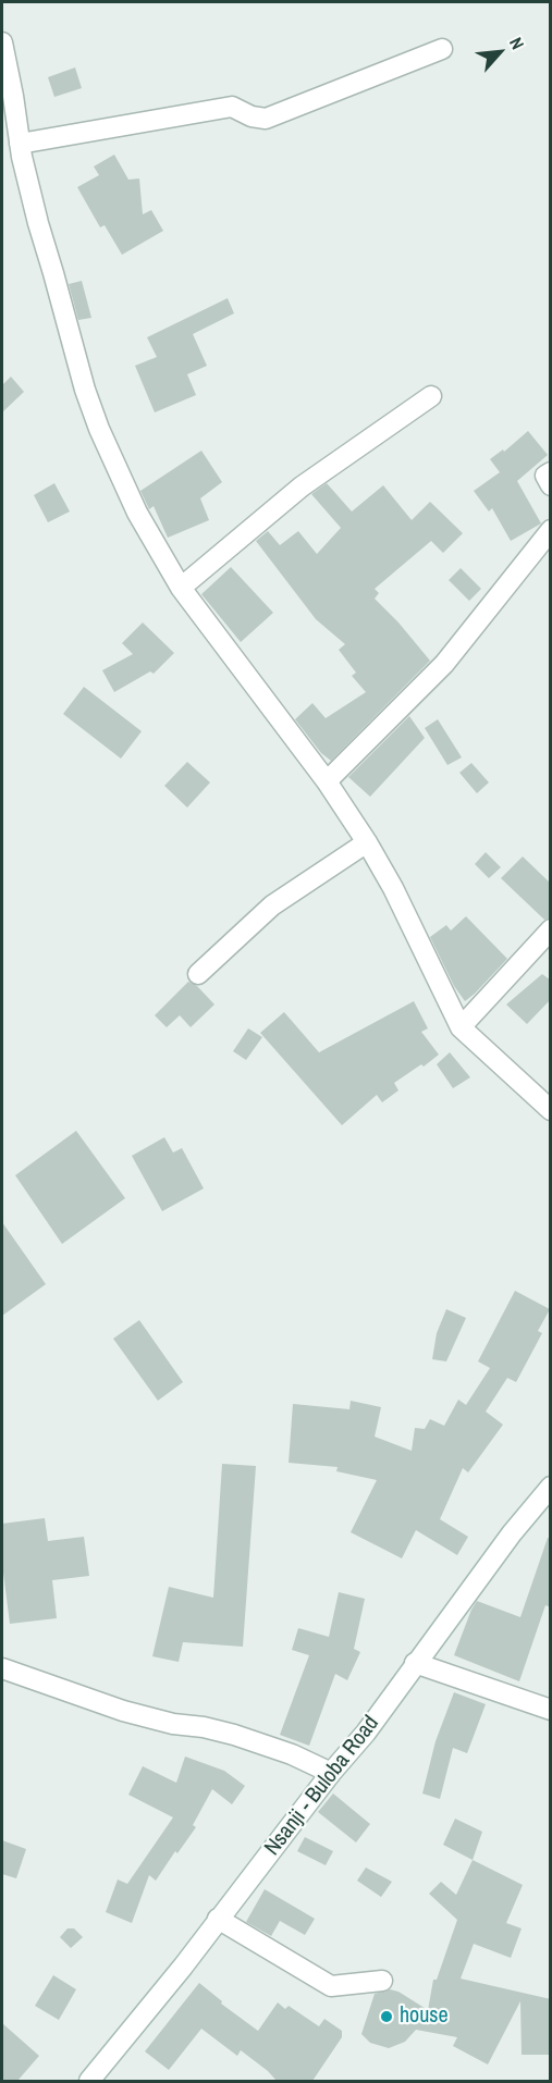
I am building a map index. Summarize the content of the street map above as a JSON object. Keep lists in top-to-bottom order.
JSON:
{
  "streets": {
    "street": ["Nsanji - Buloba Road"]
  },
  "places": ["house"],
  "north": "top right"
}
